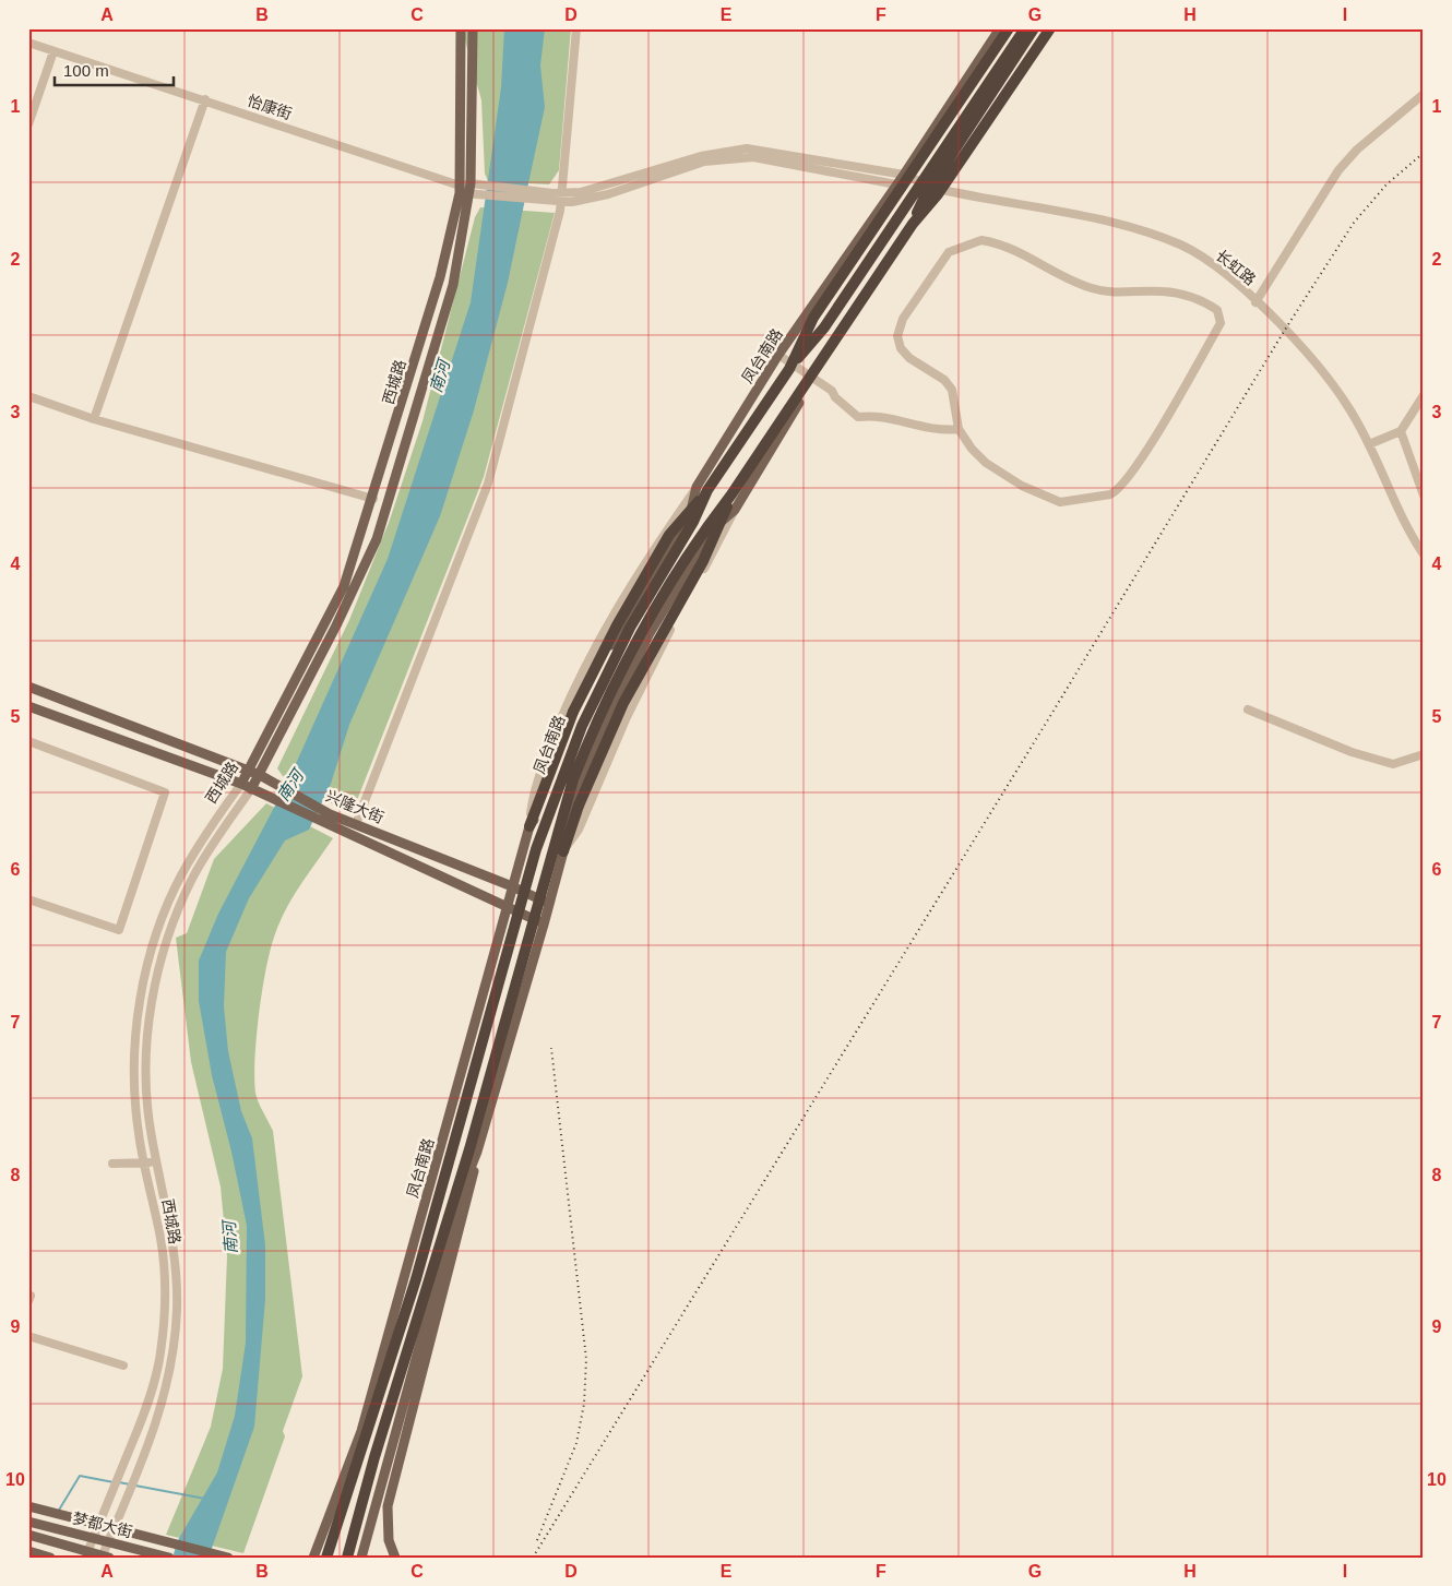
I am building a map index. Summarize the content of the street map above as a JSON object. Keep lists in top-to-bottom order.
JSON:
{
  "streets": {
    "highway": ["凤台南路"],
    "main road": ["西城路", "兴隆大街", "梦都大街"],
    "street": ["怡康街", "长虹路"]
  },
  "crossings": [
    ["怡康街", "长虹路"],
    ["怡康街", "西城路"],
    ["长虹路", "凤台南路"],
    ["凤台南路", "兴隆大街"],
    ["西城路", "兴隆大街"]
  ],
  "water": ["南河"],
  "scale_bar": "100 m",
  "grid": {
    "columns": [
      "A",
      "B",
      "C",
      "D",
      "E",
      "F",
      "G",
      "H",
      "I"
    ],
    "rows": [
      "1",
      "2",
      "3",
      "4",
      "5",
      "6",
      "7",
      "8",
      "9",
      "10"
    ]
  }
}
